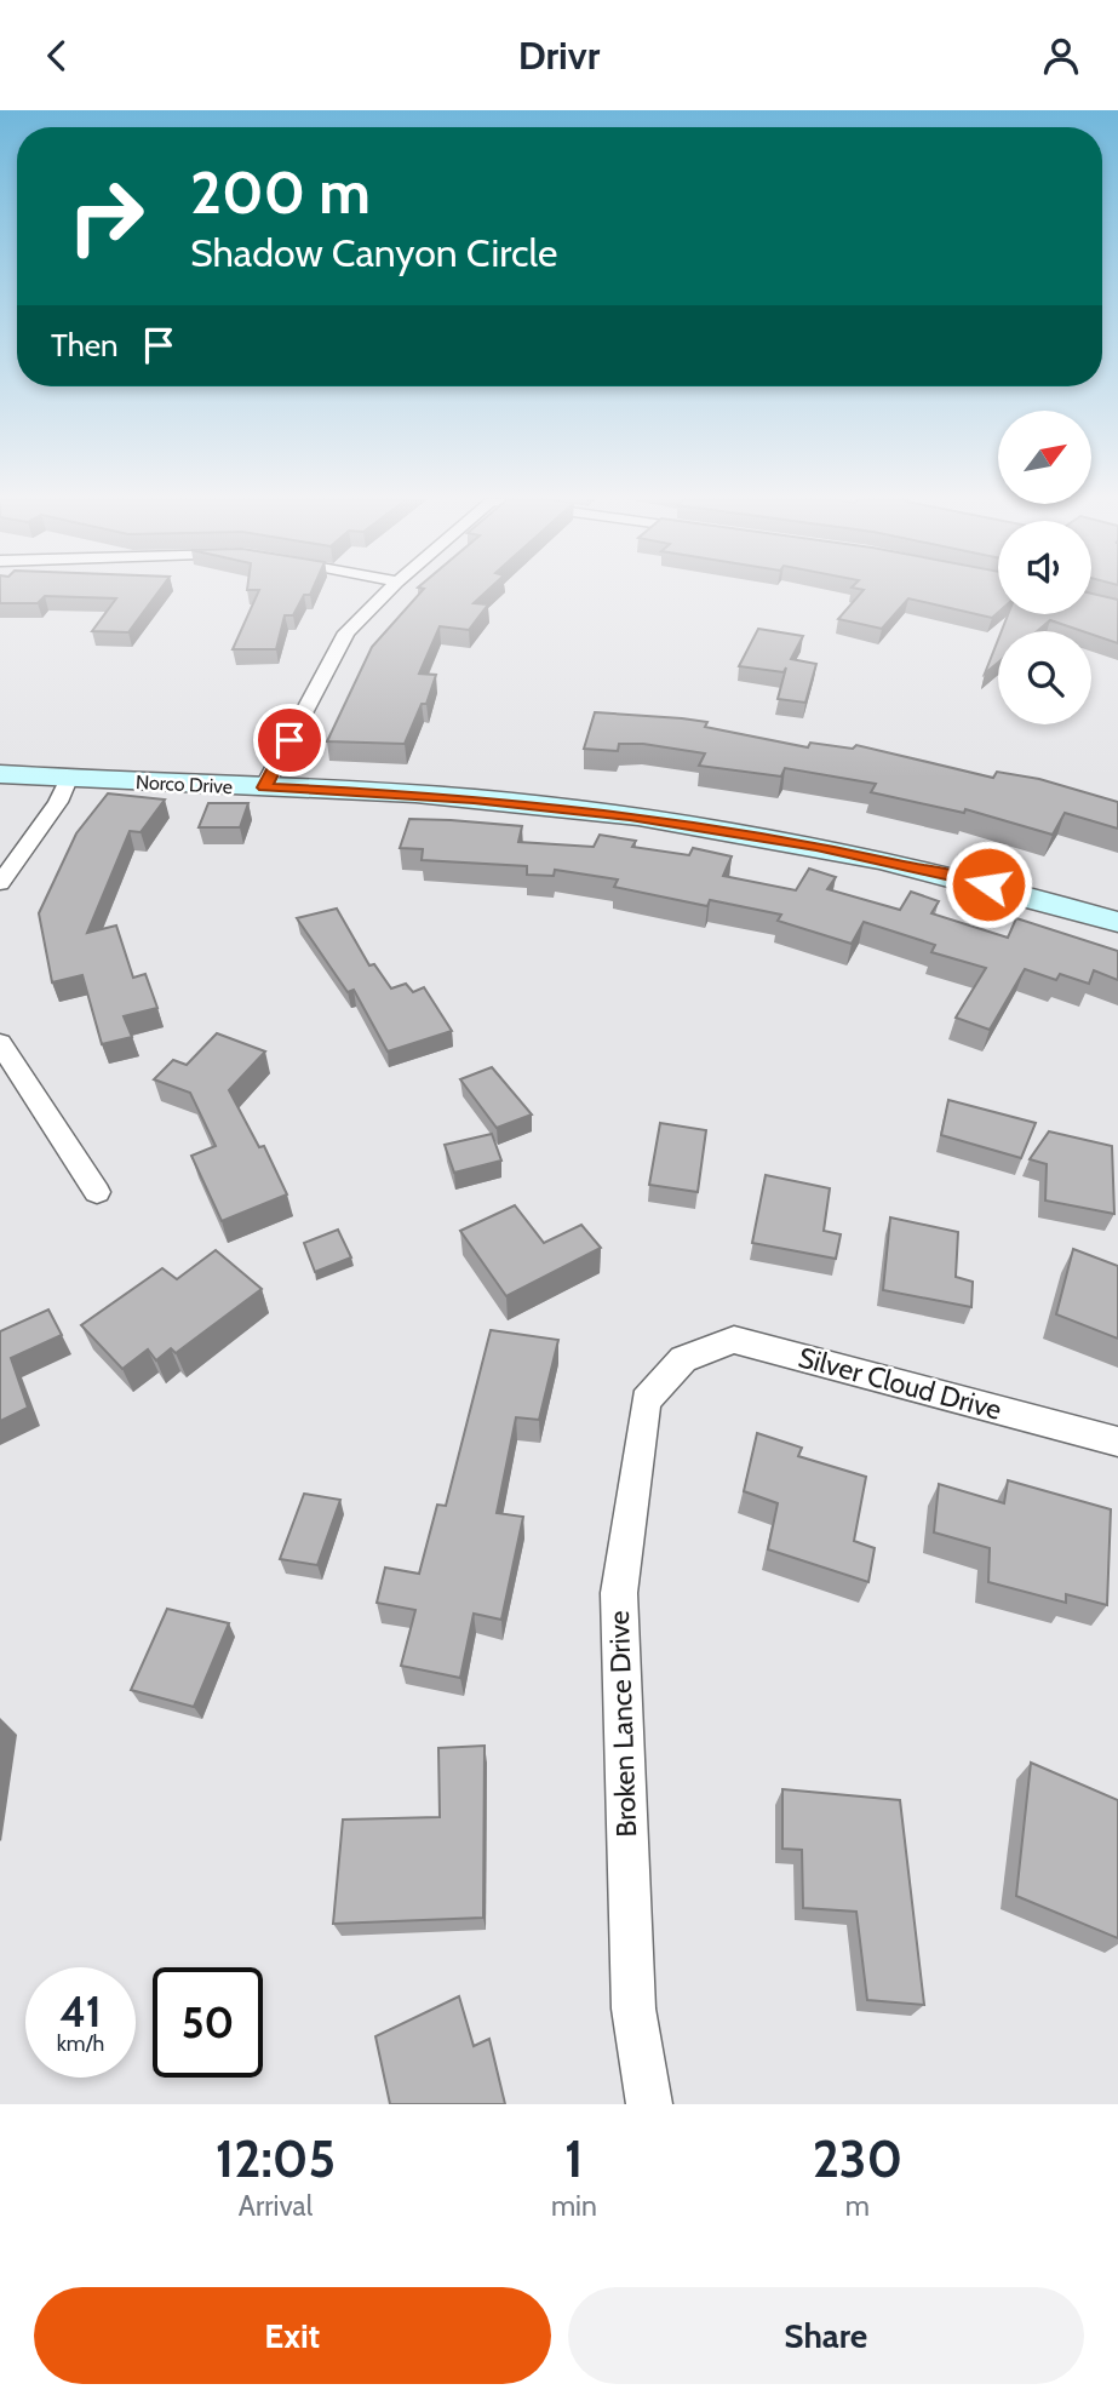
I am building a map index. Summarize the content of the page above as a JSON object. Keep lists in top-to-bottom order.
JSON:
{
  "streets": {
    "main road": ["Norco Drive"],
    "street": ["Silver Cloud Drive", "Broken Lance Drive"]
  },
  "crossings": [
    ["Silver Cloud Drive", "Broken Lance Drive"]
  ],
  "north": "top right",
  "page": {
    "header": "Drivr",
    "turn": ["200 m", "Shadow Canyon Circle"],
    "then": "Then",
    "speed": "41 km/h",
    "limit": "50",
    "eta": [
      "12:05",
      "Arrival",
      "1",
      "min",
      "230",
      "m"
    ],
    "buttons": ["Exit", "Share"]
  }
}
